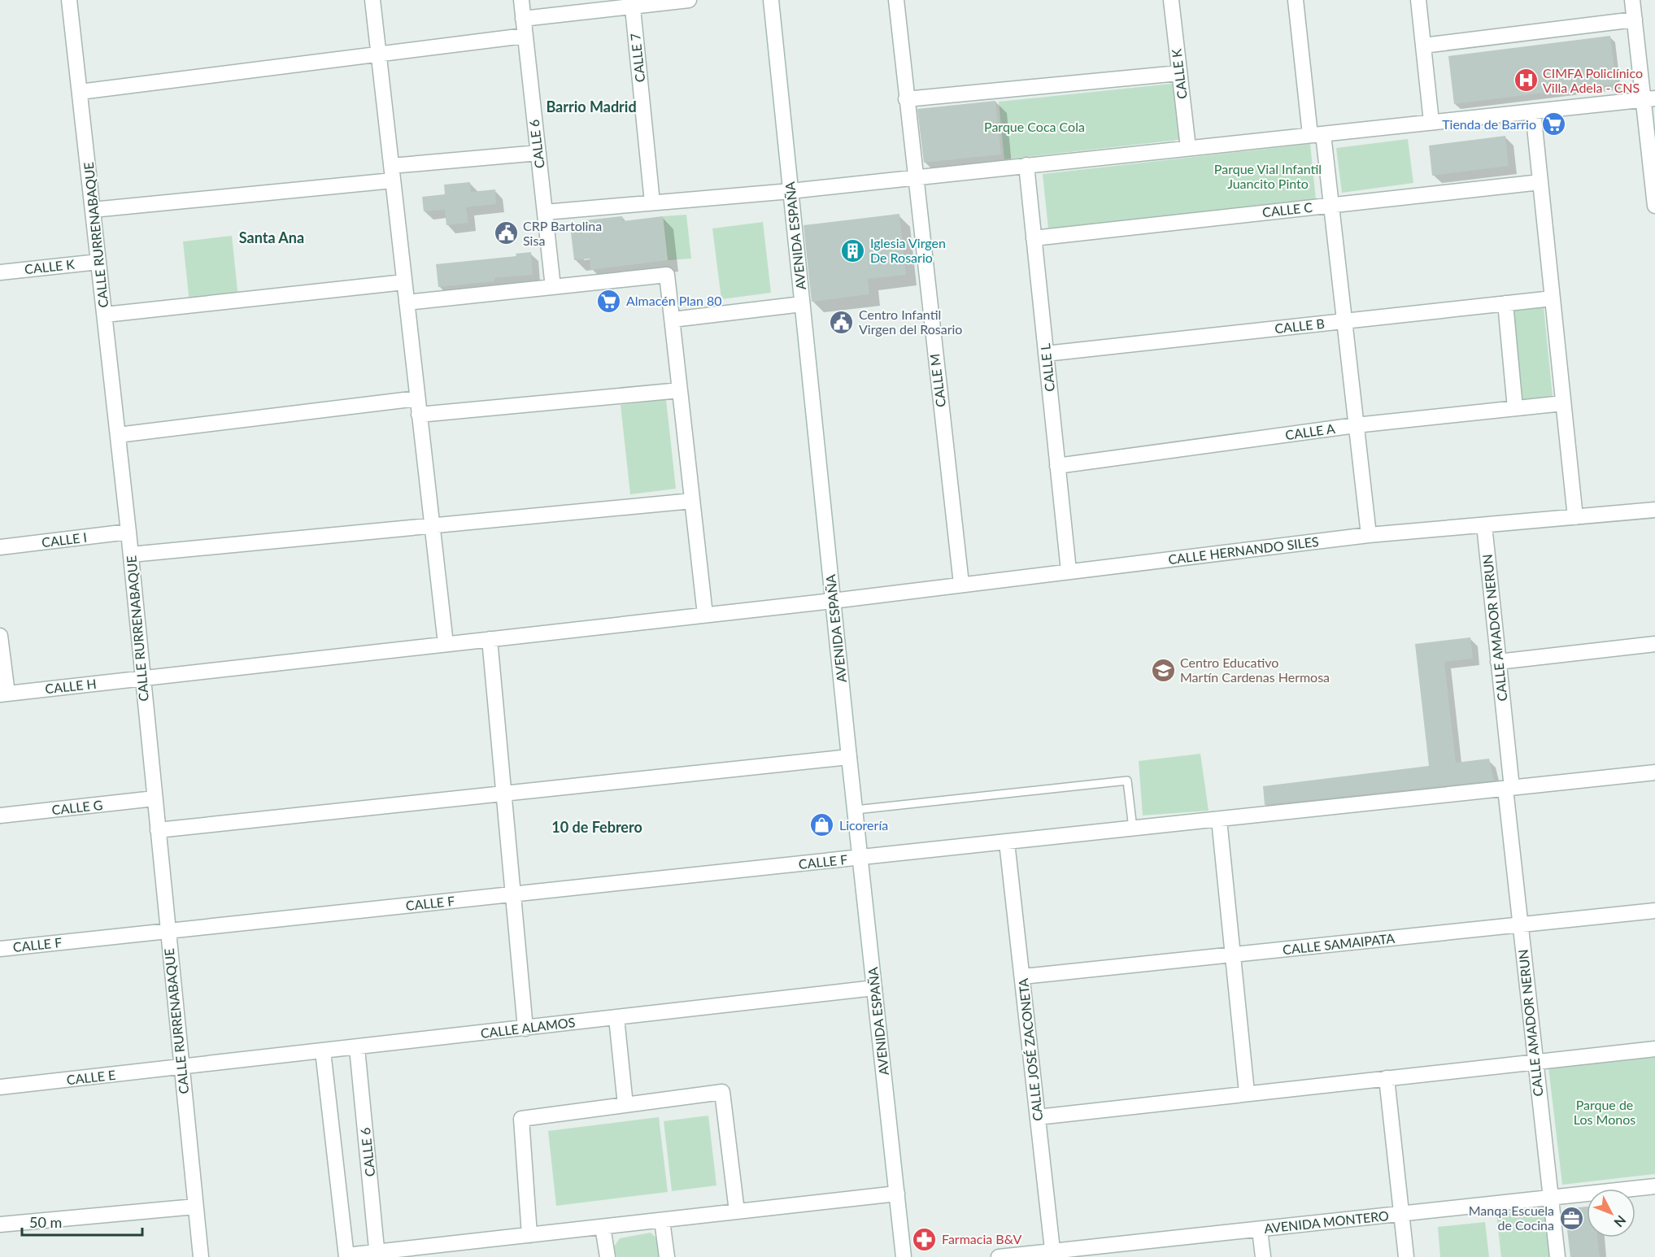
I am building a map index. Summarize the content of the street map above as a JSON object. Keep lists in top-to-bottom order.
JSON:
{
  "streets": {
    "street": [
      "CALLE 7",
      "CALLE K",
      "CALLE 6",
      "CALLE C",
      "CALLE RURRENABAQUE",
      "AVENIDA ESPAÑA",
      "CALLE B",
      "CALLE L",
      "CALLE M",
      "CALLE A",
      "CALLE I",
      "CALLE HERNANDO SILES",
      "CALLE AMADOR NERUN",
      "CALLE H",
      "CALLE G",
      "CALLE F",
      "CALLE SAMAIPATA",
      "CALLE ALAMOS",
      "CALLE JOSÉ ZACONETA",
      "CALLE E",
      "AVENIDA MONTERO"
    ]
  },
  "crossings": [
    ["CALLE K", "CALLE RURRENABAQUE"],
    ["CALLE 6", "CALLE ALAMOS"],
    ["CALLE C", "CALLE L"],
    ["CALLE RURRENABAQUE", "CALLE I"],
    ["CALLE RURRENABAQUE", "CALLE H"],
    ["CALLE RURRENABAQUE", "CALLE G"],
    ["CALLE RURRENABAQUE", "CALLE F"],
    ["CALLE RURRENABAQUE", "CALLE ALAMOS"],
    ["CALLE RURRENABAQUE", "CALLE E"],
    ["AVENIDA ESPAÑA", "CALLE HERNANDO SILES"],
    ["AVENIDA ESPAÑA", "CALLE F"],
    ["AVENIDA ESPAÑA", "CALLE ALAMOS"],
    ["CALLE B", "CALLE L"],
    ["CALLE L", "CALLE A"],
    ["CALLE L", "CALLE HERNANDO SILES"],
    ["CALLE M", "CALLE HERNANDO SILES"],
    ["CALLE HERNANDO SILES", "CALLE AMADOR NERUN"],
    ["CALLE HERNANDO SILES", "CALLE H"],
    ["CALLE AMADOR NERUN", "CALLE F"],
    ["CALLE AMADOR NERUN", "CALLE SAMAIPATA"],
    ["CALLE AMADOR NERUN", "AVENIDA MONTERO"],
    ["CALLE F", "CALLE JOSÉ ZACONETA"],
    ["CALLE SAMAIPATA", "CALLE JOSÉ ZACONETA"],
    ["CALLE ALAMOS", "CALLE E"],
    ["CALLE JOSÉ ZACONETA", "AVENIDA MONTERO"]
  ],
  "districts": ["Barrio Madrid", "Santa Ana", "10 de Febrero"],
  "parks": ["Parque Coca Cola", "Parque Vial Infantil Juancito Pinto", "Parque de Los Monos"],
  "places": {
    "hospital": ["CIMFA Policlínico Villa Adela - CNS"],
    "supermarket": ["Tienda de Barrio", "Almacén Plan 80"],
    "public building": ["CRP Bartolina Sisa", "Centro Infantil Virgen del Rosario"],
    "building": ["Iglesia Virgen De Rosario"],
    "school or university": ["Centro Educativo Martín Cardenas Hermosa"],
    "shop": ["Licorería"],
    "office": ["Manqa Escuela de Cocina"],
    "pharmacy": ["Farmacia B&V"]
  },
  "scale_bar": "50 m",
  "north": "bottom right"
}
